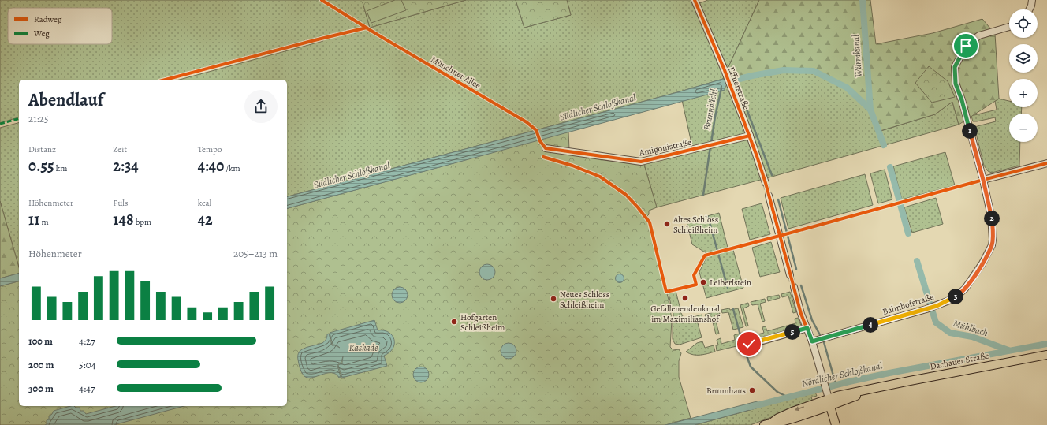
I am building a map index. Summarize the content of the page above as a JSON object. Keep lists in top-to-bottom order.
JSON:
{
  "streets": {
    "main road": ["Dachauer Straße"],
    "street": ["Effnerstraße", "Amigonistraße", "Bahnhofstraße"],
    "cycle path": ["Münchner Allee"]
  },
  "crossings": [
    ["Effnerstraße", "Amigonistraße"]
  ],
  "water": [
    "Würmkanal",
    "Südlicher Schloßkanal",
    "Brunnbächl",
    "Mühlbach",
    "Kaskade",
    "Nördlicher Schloßkanal"
  ],
  "places": [
    "Altes Schloss Schleißheim",
    "Leiberlstein",
    "Gefallenendenkmal im Maximilianshof",
    "Neues Schloss Schleißheim",
    "Hofgarten Schleißheim",
    "Brunnhaus"
  ],
  "legend": ["Radweg", "Weg"],
  "page": {
    "map_buttons": ["+", "−"],
    "heading": ["Abendlauf", "21:25"],
    "pins": [
      "1",
      "2",
      "3",
      "4",
      "5"
    ],
    "stats": [
      ["Distanz", "0.55 km"],
      ["Zeit", "2:34"],
      ["Tempo", "4:40 /km"],
      ["Höhenmeter", "11 m"],
      ["Puls", "148 bpm"],
      ["kcal", "42"]
    ],
    "chart": ["Höhenmeter", "205–213 m"],
    "list": [
      {
        "name": "100 m",
        "note": "4:27"
      },
      {
        "name": "200 m",
        "note": "5:04"
      },
      {
        "name": "300 m",
        "note": "4:47"
      }
    ]
  }
}
